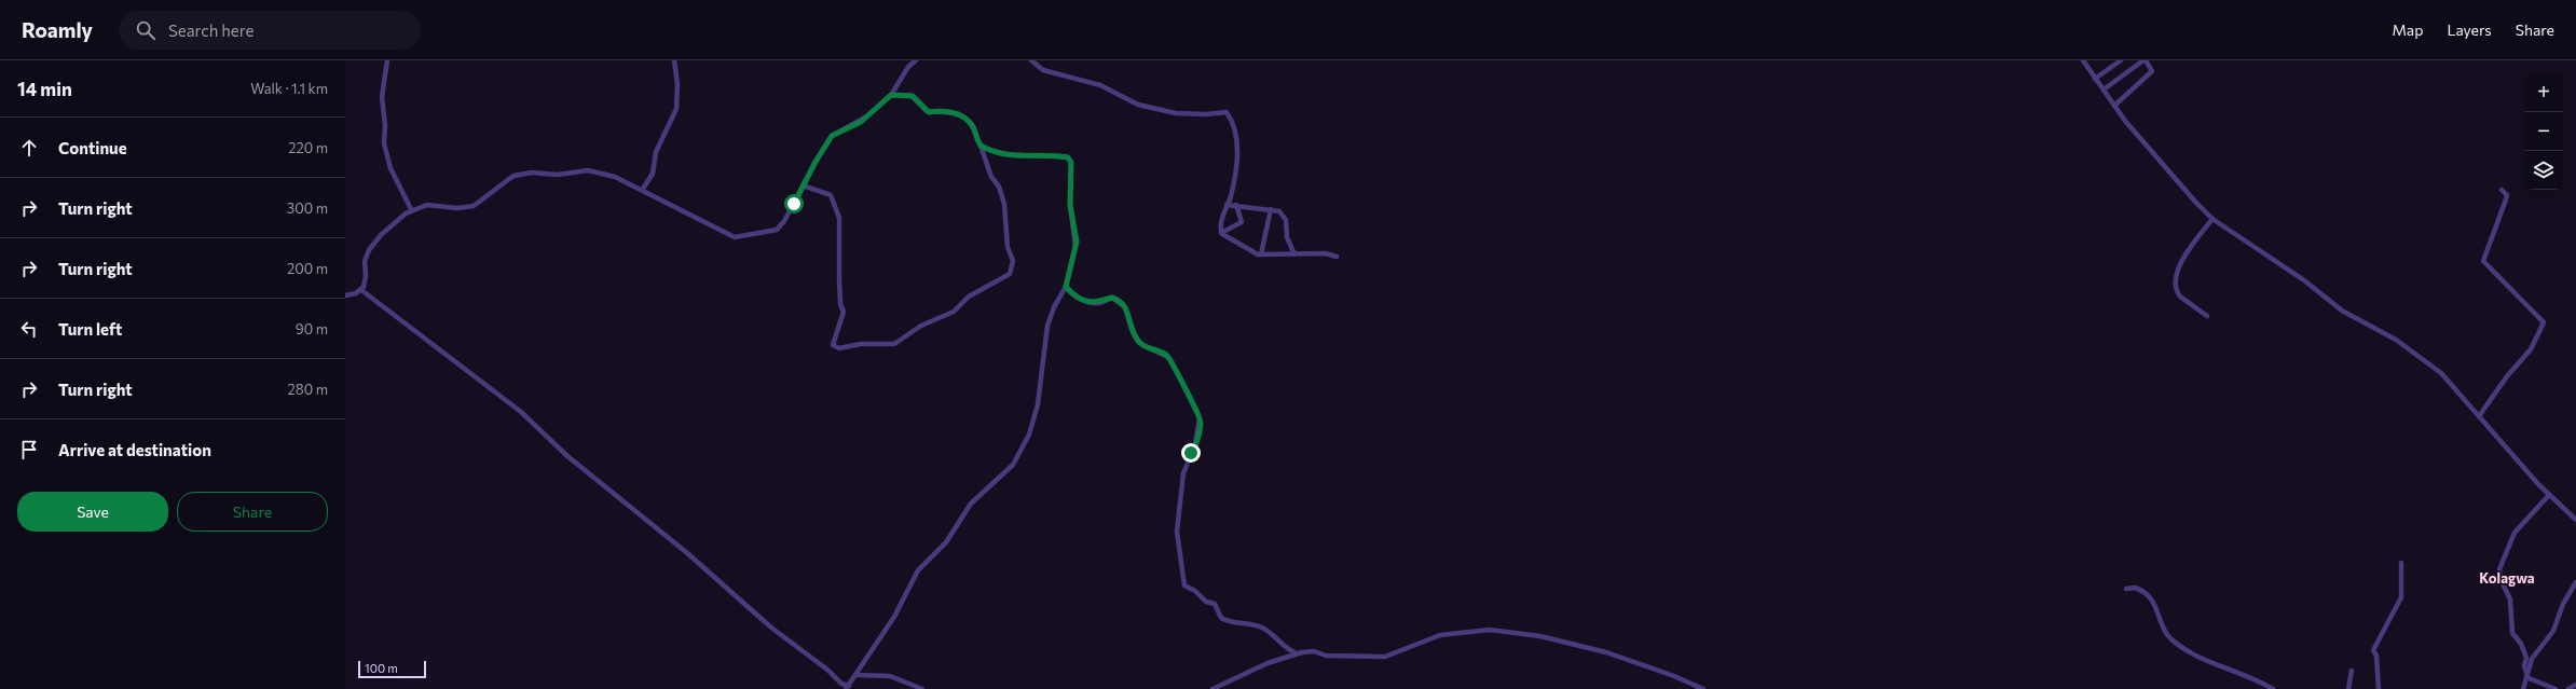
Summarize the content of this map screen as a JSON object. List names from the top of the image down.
{
  "districts": ["Kolagwa"],
  "scale_bar": "100 m",
  "page": {
    "header": "Roamly",
    "search": "Search here",
    "nav": ["Map", "Layers", "Share"],
    "heading": ["14 min", "Walk · 1.1 km"],
    "map_buttons": ["+", "−"],
    "list": [
      ["Continue", "220 m"],
      ["Turn right", "300 m"],
      ["Turn right", "200 m"],
      ["Turn left", "90 m"],
      ["Turn right", "280 m"],
      "Arrive at destination"
    ],
    "buttons": ["Save", "Share"],
    "scale": "100 m"
  }
}
